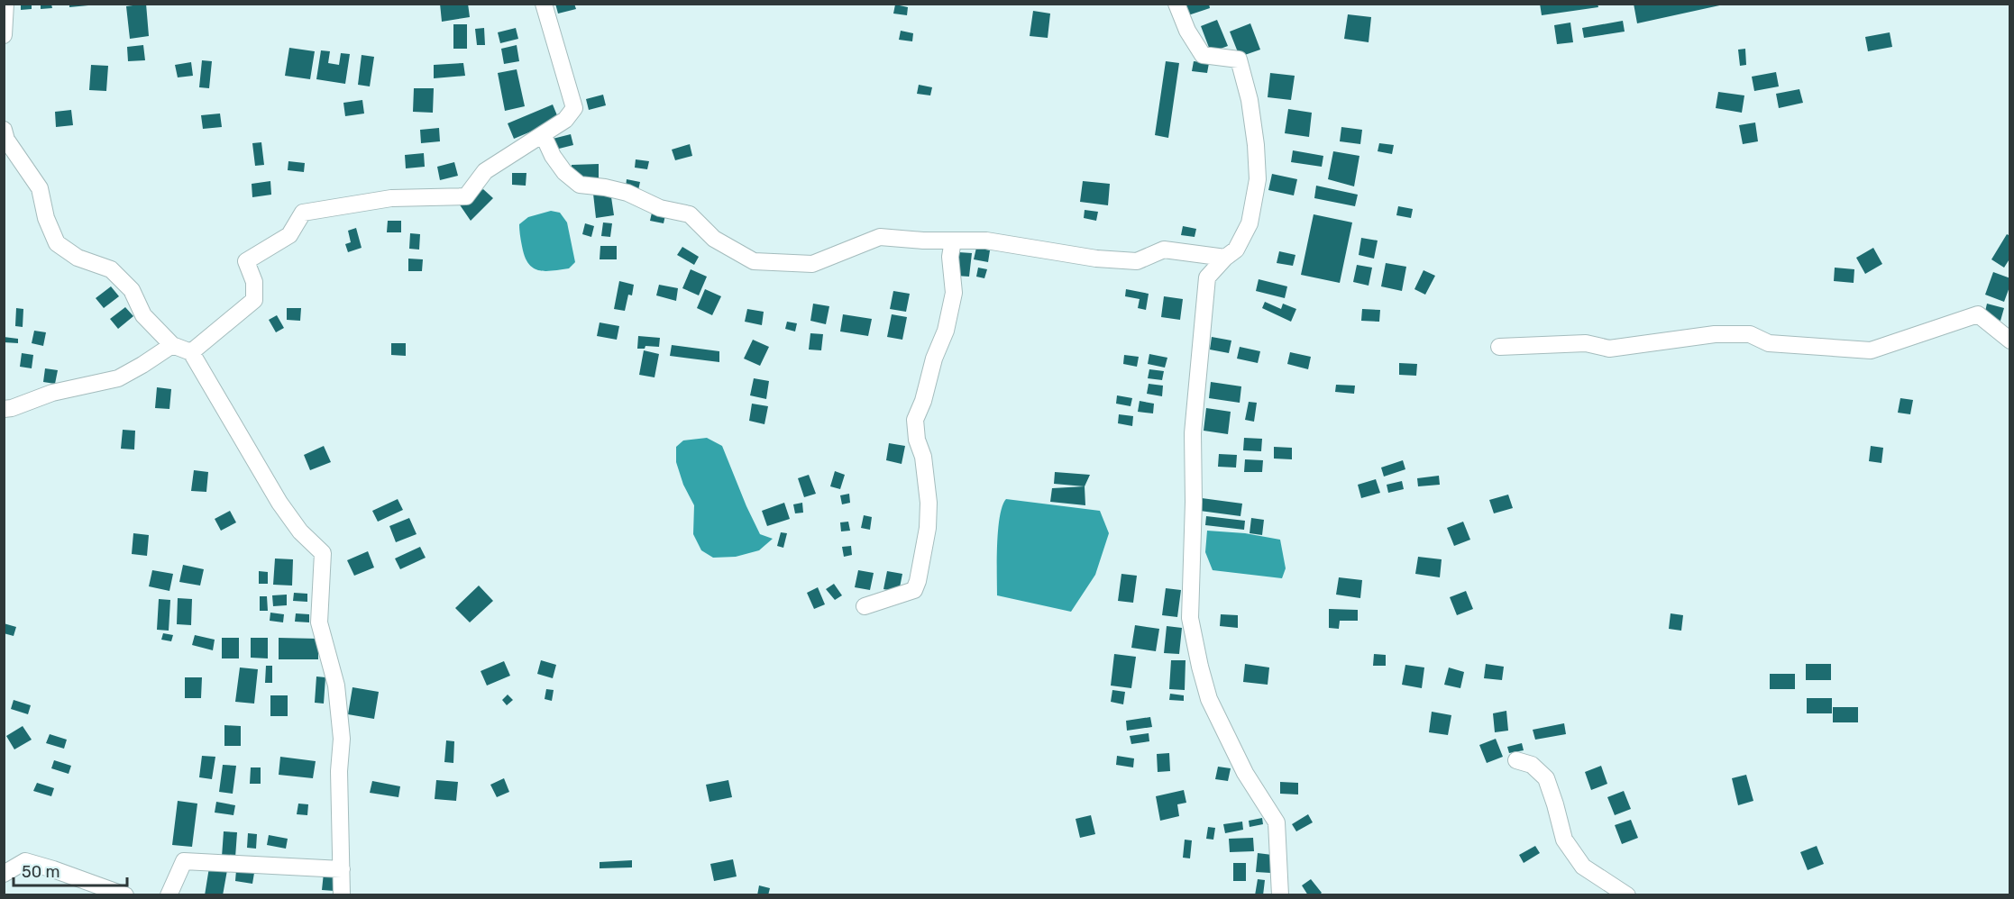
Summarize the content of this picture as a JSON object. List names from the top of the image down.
{
  "scale_bar": "50 m"
}
